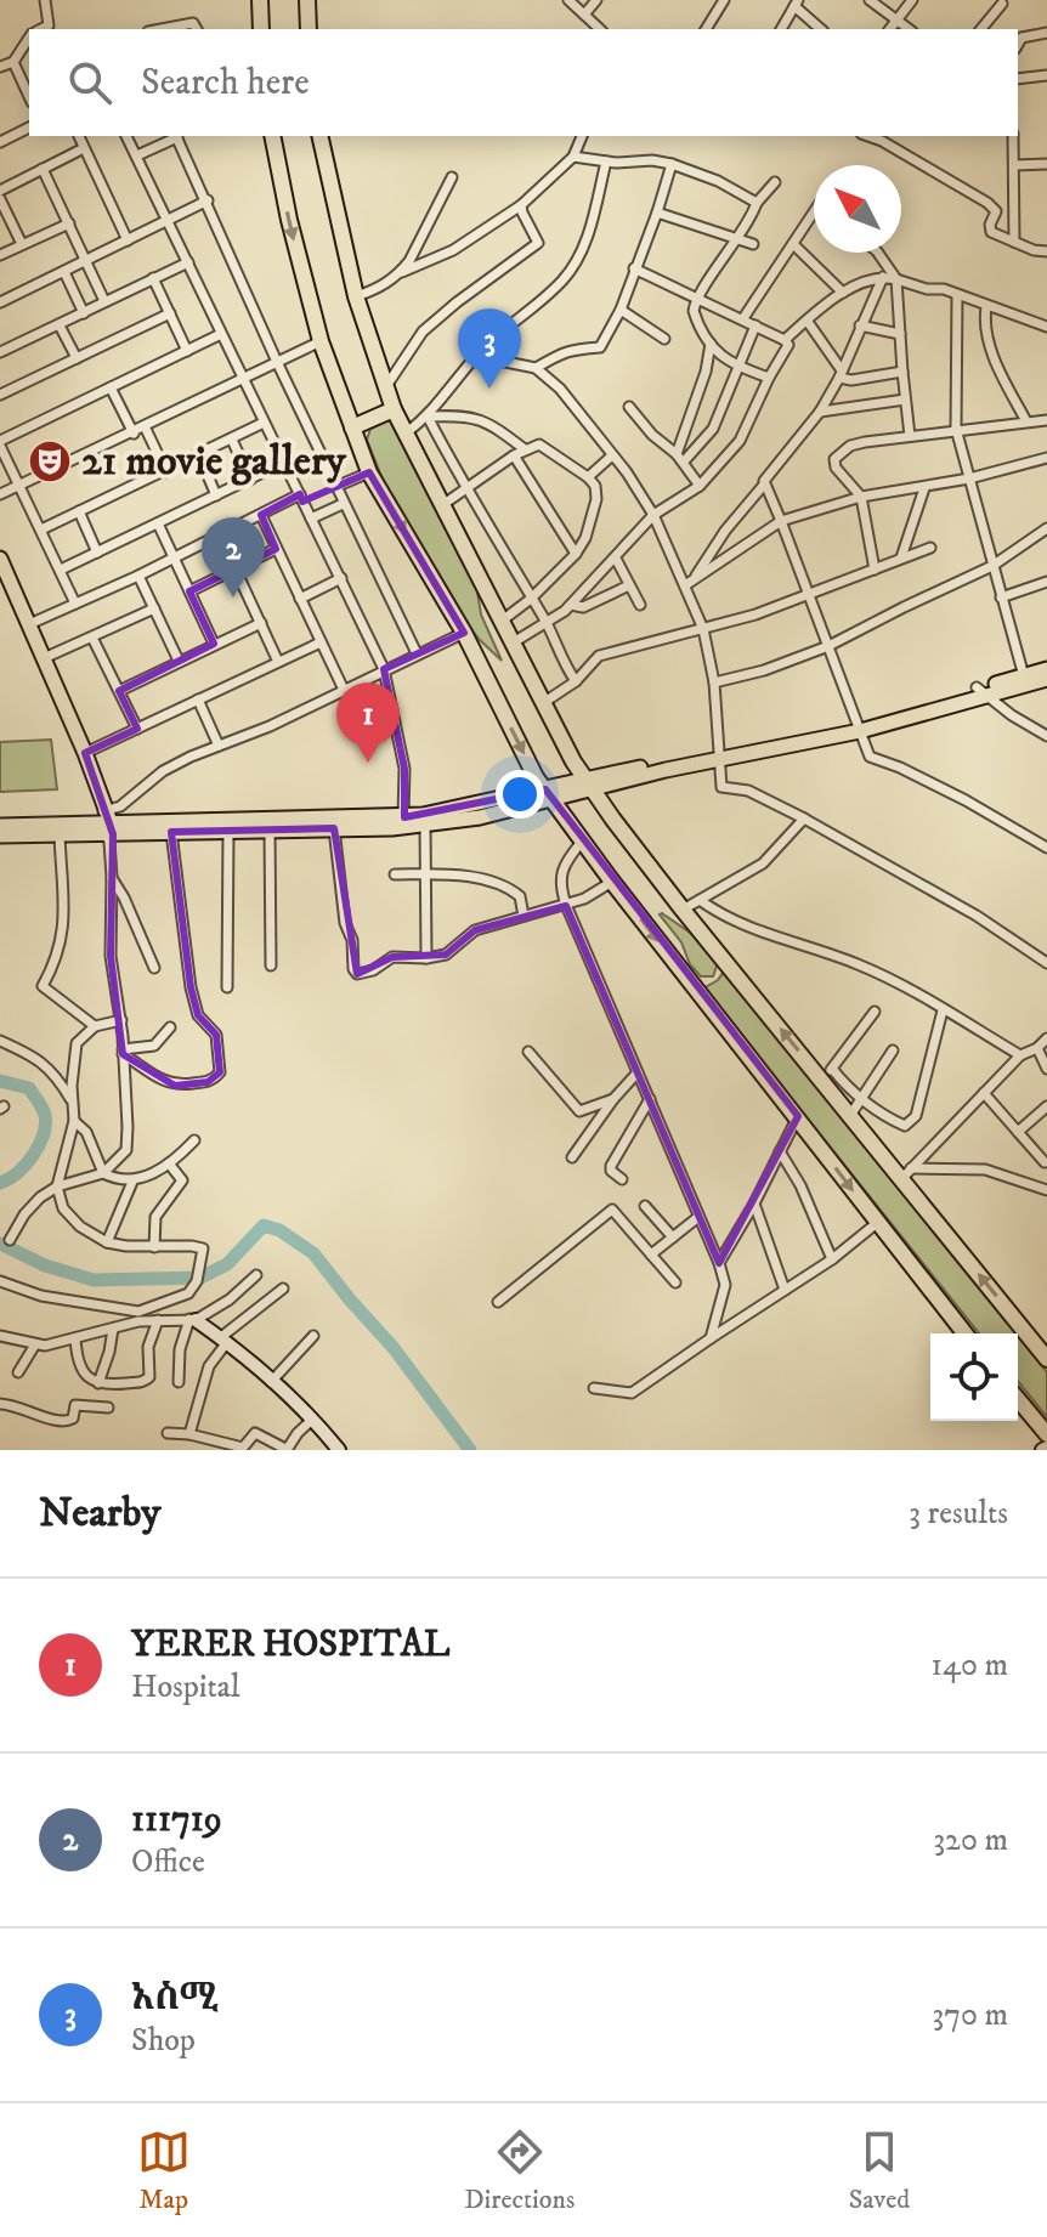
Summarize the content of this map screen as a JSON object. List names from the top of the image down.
{
  "places": {
    "theatre": ["21 movie gallery"]
  },
  "north": "top left",
  "page": {
    "search": "Search here",
    "pins": ["3", "2", "1"],
    "heading": ["Nearby", "3 results"],
    "list": [
      {
        "mark": "1",
        "name": "YERER HOSPITAL",
        "note": "Hospital",
        "value": "140 m"
      },
      {
        "mark": "2",
        "name": "111719",
        "note": "Office",
        "value": "320 m"
      },
      {
        "mark": "3",
        "name": "አስሚ",
        "note": "Shop",
        "value": "370 m"
      }
    ],
    "nav": ["Map", "Directions", "Saved"]
  }
}
